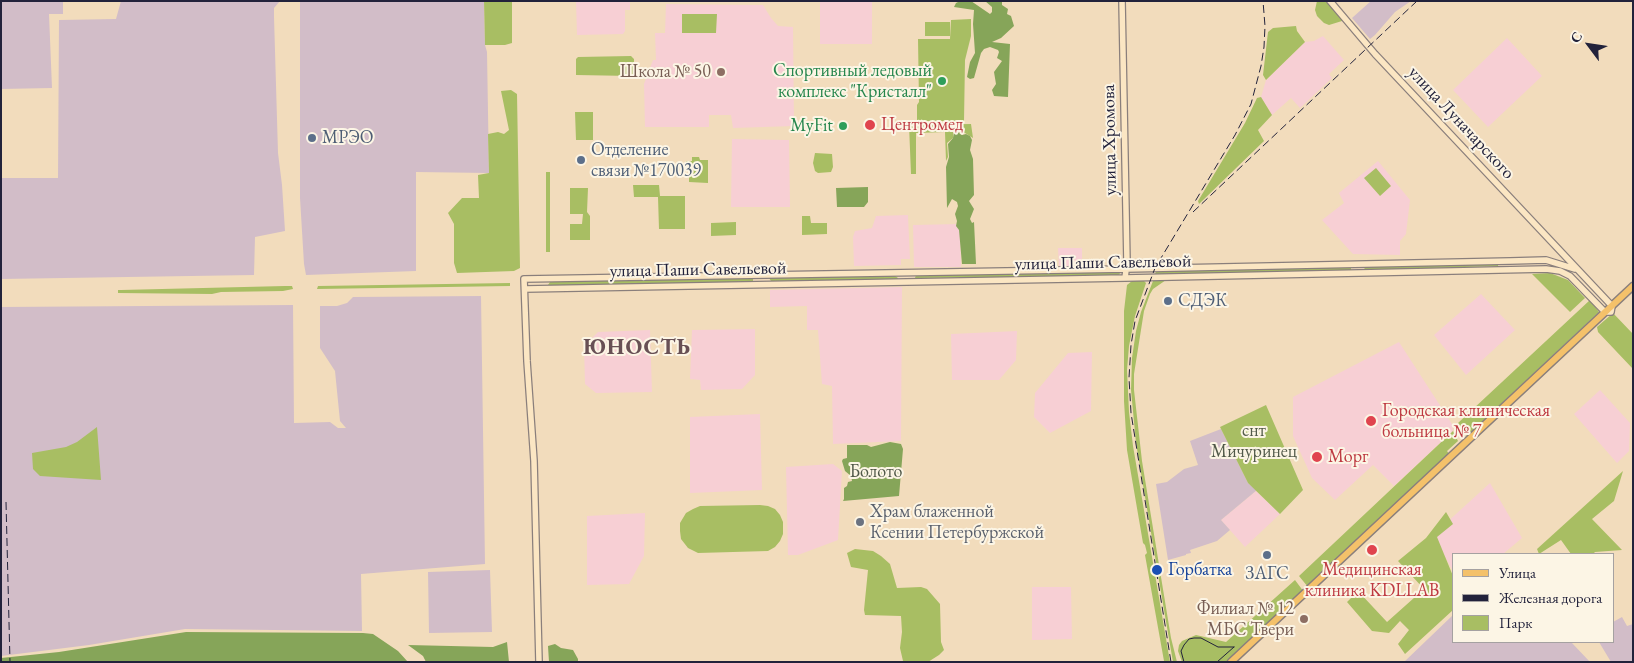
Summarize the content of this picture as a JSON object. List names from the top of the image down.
{
  "streets": {
    "main road": ["улица Луначарского", "улица Хромова", "улица Паши Савельевой"]
  },
  "crossings": [
    ["улица Луначарского", "улица Паши Савельевой"],
    ["улица Хромова", "улица Паши Савельевой"]
  ],
  "districts": ["ЮНОСТЬ"],
  "parks": ["снт Мичуринец", "Болото"],
  "places": [
    "Школа № 50",
    "Спортивный ледовый комплекс \"Кристалл\"",
    "Центромед",
    "MyFit",
    "МРЭО",
    "Отделение связи №170039",
    "СДЭК",
    "Городская клиническая больница № 7",
    "Морг",
    "Храм блаженной Ксении Петербуржской",
    "Медицинская клиника KDLLAB",
    "ЗАГС",
    "Горбатка",
    "Филиал № 12 МБС Твери"
  ],
  "legend": ["Улица", "Железная дорога", "Парк"],
  "north": "top left"
}
